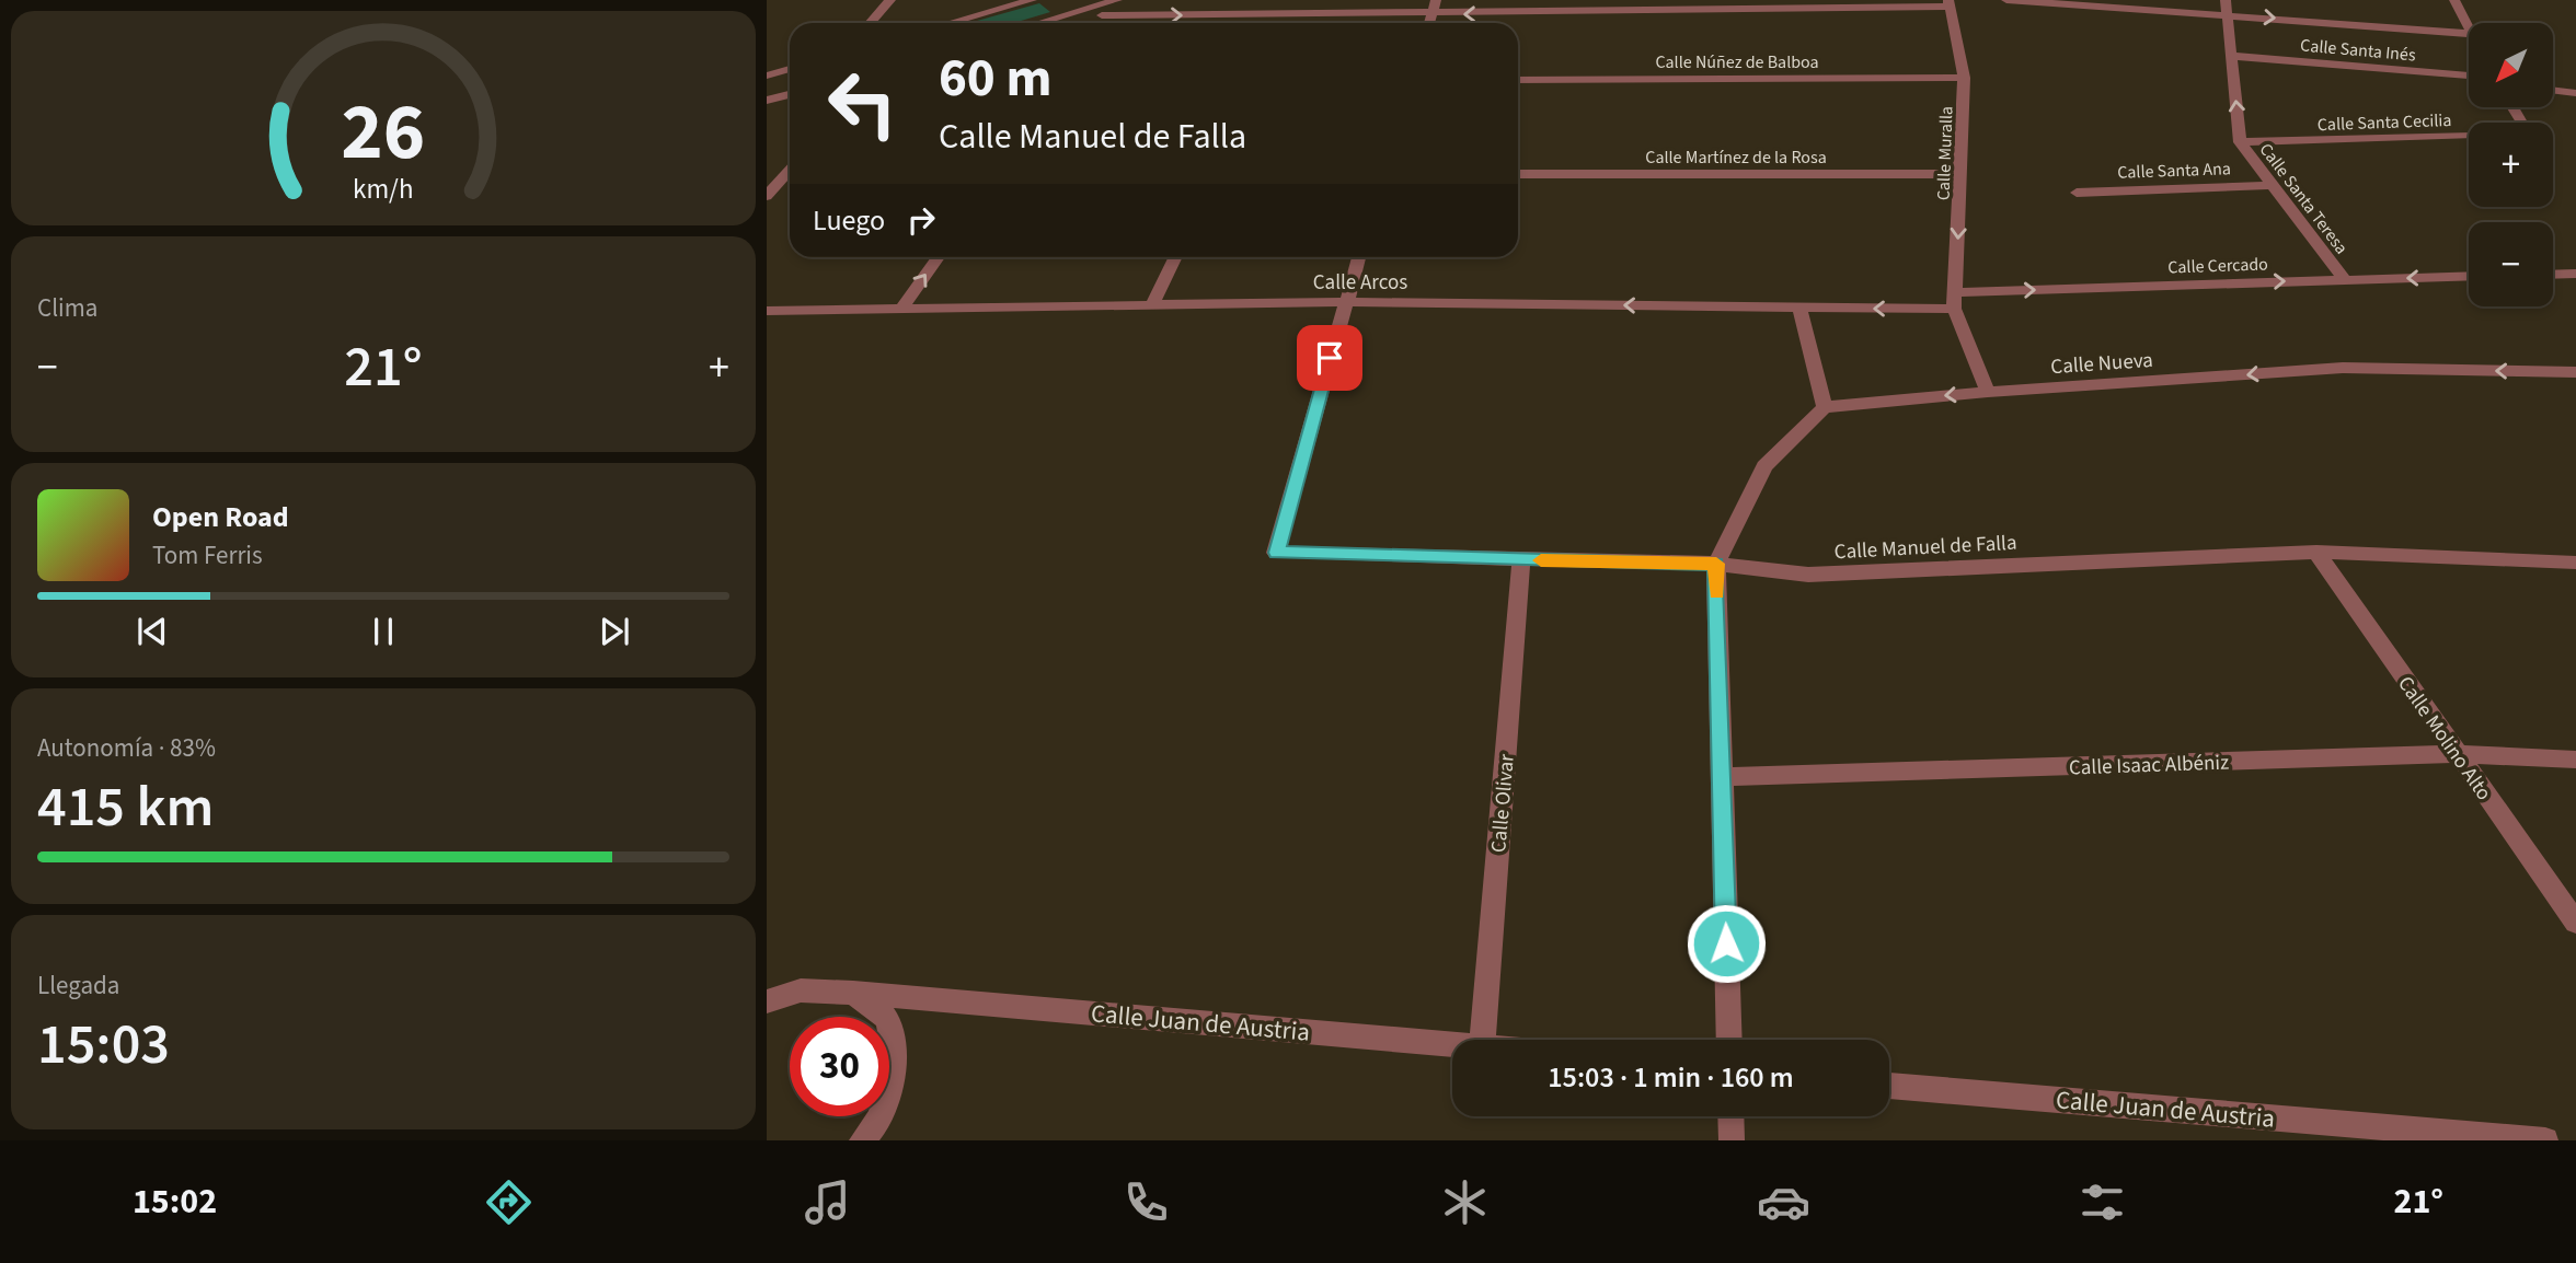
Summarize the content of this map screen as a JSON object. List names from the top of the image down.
{
  "streets": {
    "street": [
      "Calle Santa Inés",
      "Calle Núñez de Balboa",
      "Calle Santa Cecilia",
      "Calle Muralla",
      "Calle Martínez de la Rosa",
      "Calle Santa Ana",
      "Calle Santa Teresa",
      "Calle Cercado",
      "Calle Arcos",
      "Calle Nueva",
      "Calle Manuel de Falla",
      "Calle Molino Alto",
      "Calle Isaac Albéniz",
      "Calle Olivar",
      "Calle Juan de Austria"
    ]
  },
  "crossings": [
    ["Calle Santa Inés", "Calle Santa Teresa"],
    ["Calle Núñez de Balboa", "Calle Muralla"],
    ["Calle Santa Cecilia", "Calle Santa Teresa"],
    ["Calle Muralla", "Calle Martínez de la Rosa"],
    ["Calle Muralla", "Calle Cercado"],
    ["Calle Muralla", "Calle Arcos"],
    ["Calle Santa Ana", "Calle Santa Teresa"],
    ["Calle Santa Teresa", "Calle Cercado"],
    ["Calle Cercado", "Calle Arcos"],
    ["Calle Arcos", "Calle Manuel de Falla"],
    ["Calle Manuel de Falla", "Calle Molino Alto"],
    ["Calle Manuel de Falla", "Calle Olivar"],
    ["Calle Molino Alto", "Calle Isaac Albéniz"]
  ],
  "one_way": ["Calle Muralla", "Calle Arcos", "Calle Nueva"],
  "north": "bottom left",
  "page": {
    "map_buttons": ["+", "−"],
    "turn": ["60 m", "Calle Manuel de Falla"],
    "then": "Luego",
    "tile": [
      "Clima",
      ["Autonomía · 83%", "415 km"],
      ["Llegada", "15:03"]
    ],
    "heat": ["−", "21°", "+"],
    "song": ["Open Road", "Tom Ferris"],
    "limit": "30",
    "trip": "15:03 · 1 min · 160 m",
    "tabs": ["15:02", "21°"],
    "gauge": ["26", "km/h"]
  }
}
